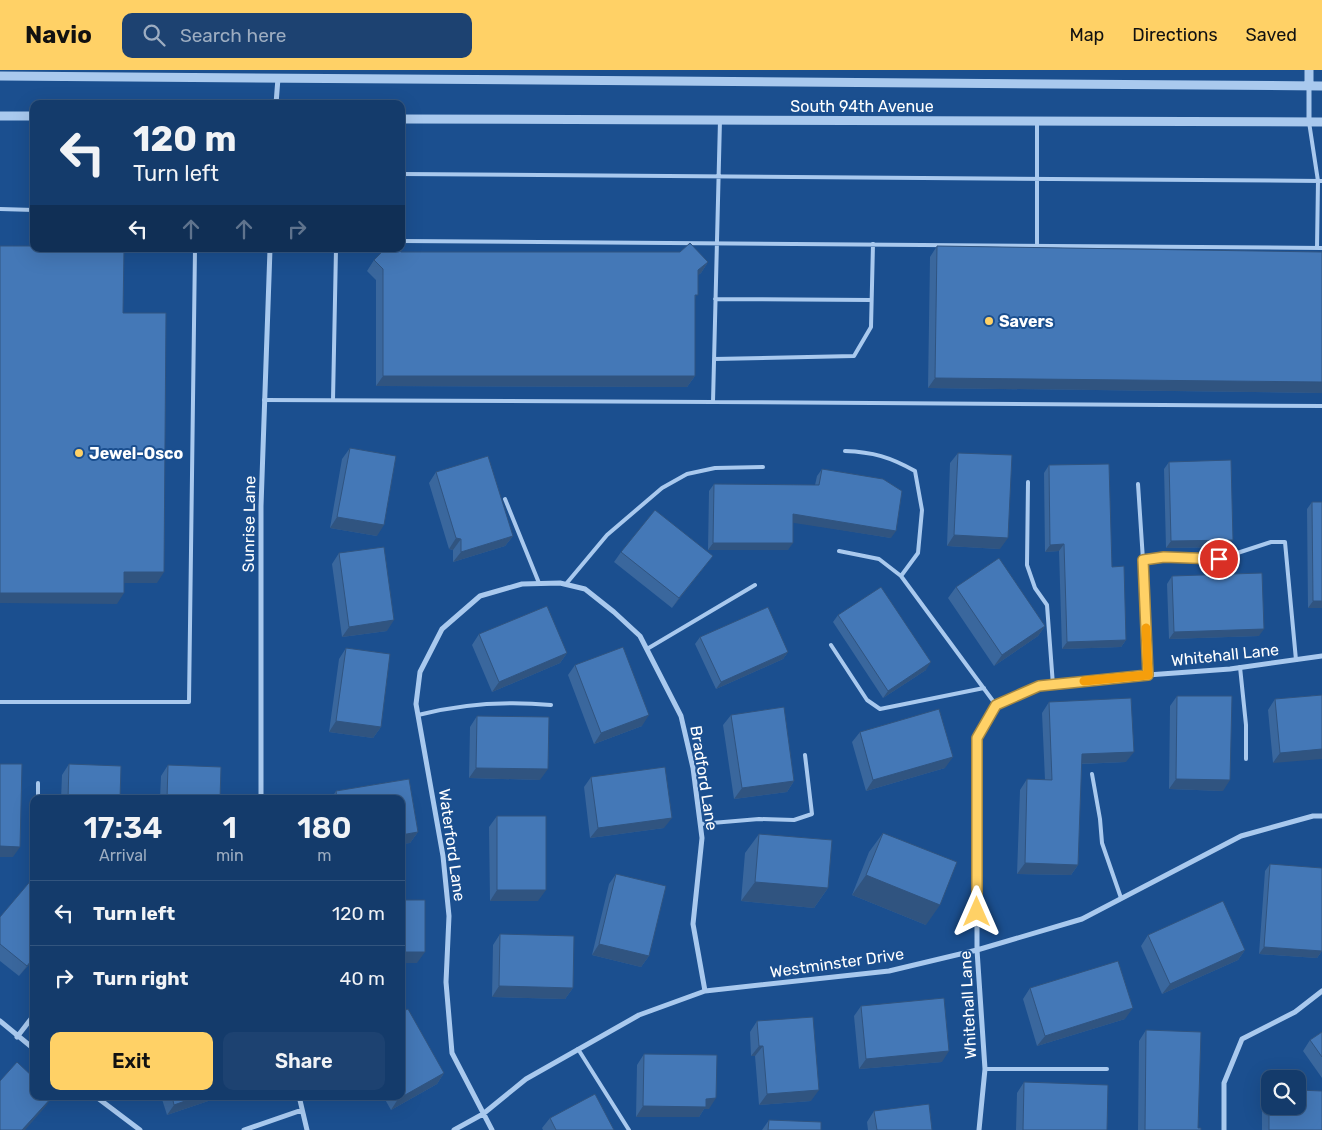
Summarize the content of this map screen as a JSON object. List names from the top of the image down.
{
  "streets": {
    "street": [
      "South 94th Avenue",
      "Sunrise Lane",
      "Whitehall Lane",
      "Bradford Lane",
      "Waterford Lane",
      "Westminster Drive"
    ]
  },
  "crossings": [
    ["Whitehall Lane", "Westminster Drive"],
    ["Bradford Lane", "Waterford Lane"],
    ["Bradford Lane", "Westminster Drive"],
    ["Waterford Lane", "Westminster Drive"]
  ],
  "places": ["Savers", "Jewel-Osco"],
  "page": {
    "header": "Navio",
    "search": "Search here",
    "nav": ["Map", "Directions", "Saved"],
    "turn": ["120 m", "Turn left"],
    "eta": [
      "17:34",
      "Arrival",
      "1",
      "min",
      "180",
      "m"
    ],
    "list": [
      {
        "name": "Turn left",
        "value": "120 m"
      },
      {
        "name": "Turn right",
        "value": "40 m"
      }
    ],
    "buttons": ["Exit", "Share"]
  }
}
